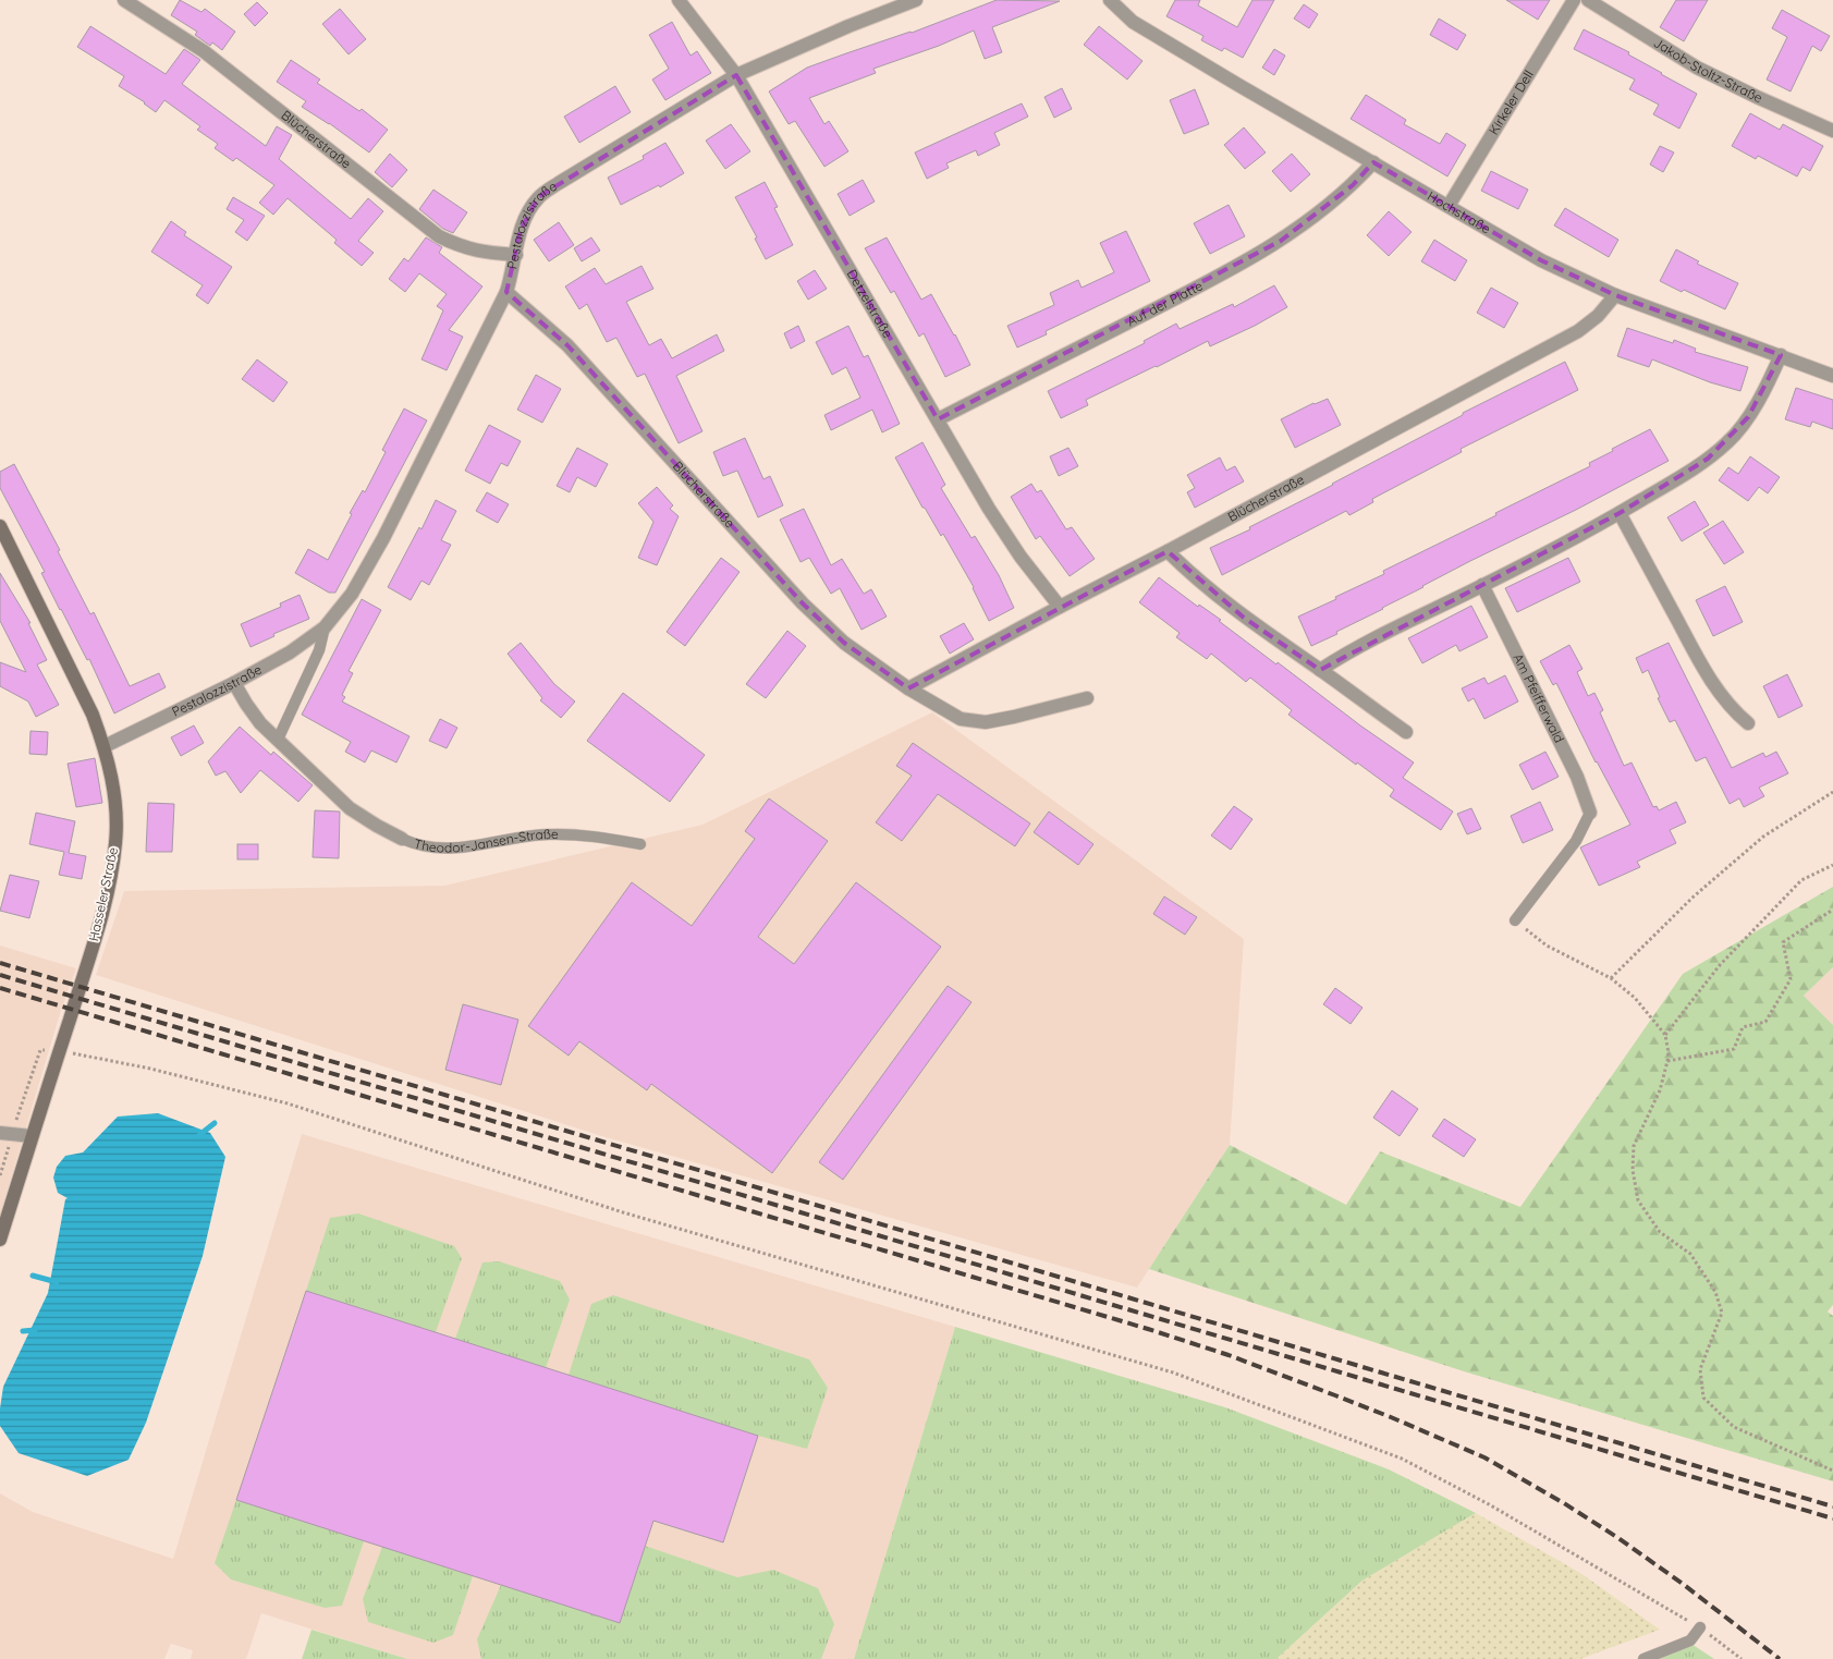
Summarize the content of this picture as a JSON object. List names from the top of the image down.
{
  "streets": {
    "street": [
      "Jakob-Stoltz-Straße",
      "Kirkeler Dell",
      "Blücherstraße",
      "Hochstraße",
      "Pestalozzistraße",
      "Detzelstraße",
      "Auf der Platte",
      "Am Pfeifferwald",
      "Theodor-Jansen-Straße",
      "Hasseler Straße"
    ]
  },
  "crossings": [
    ["Kirkeler Dell", "Hochstraße"],
    ["Blücherstraße", "Hochstraße"],
    ["Blücherstraße", "Pestalozzistraße"],
    ["Blücherstraße", "Detzelstraße"],
    ["Hochstraße", "Auf der Platte"],
    ["Pestalozzistraße", "Detzelstraße"],
    ["Pestalozzistraße", "Theodor-Jansen-Straße"],
    ["Pestalozzistraße", "Hasseler Straße"],
    ["Detzelstraße", "Auf der Platte"]
  ]
}
